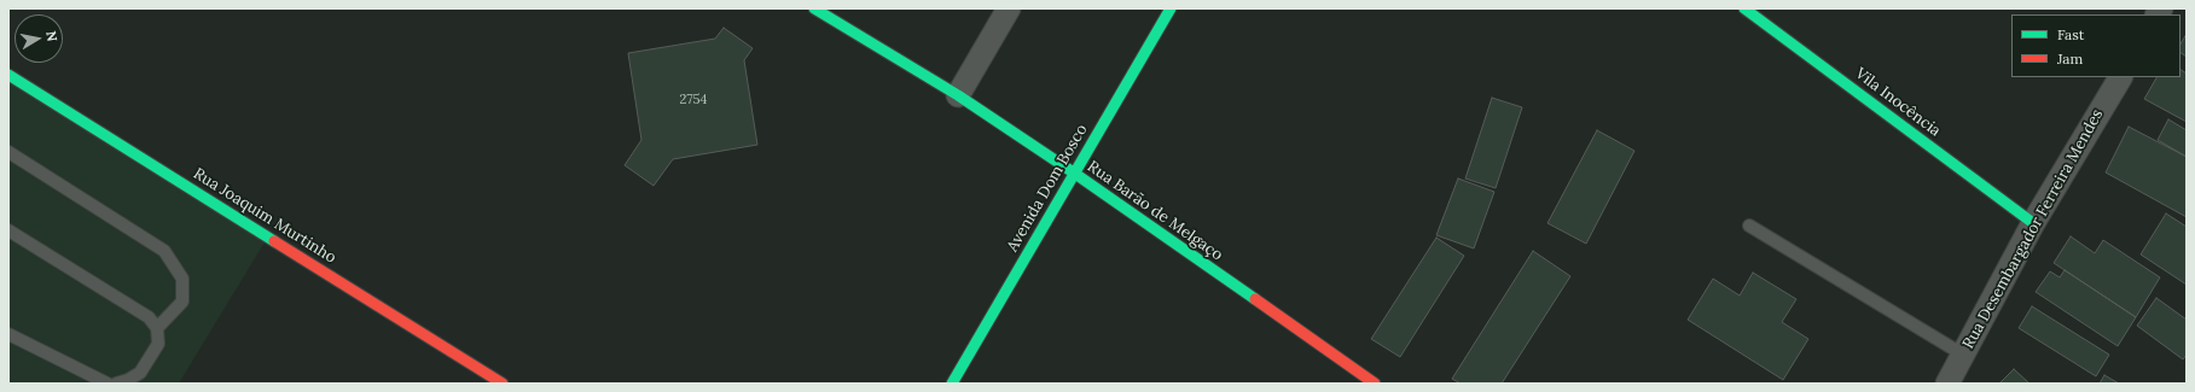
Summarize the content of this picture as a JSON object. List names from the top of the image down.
{
  "streets": {
    "street": [
      "Vila Inocência",
      "Avenida Dom Bosco",
      "Rua Barão de Melgaço",
      "Rua Joaquim Murtinho",
      "Rua Desembargador Ferreira Mendes"
    ]
  },
  "crossings": [
    ["Vila Inocência", "Rua Desembargador Ferreira Mendes"],
    ["Avenida Dom Bosco", "Rua Barão de Melgaço"]
  ],
  "house_numbers": ["2754"],
  "legend": ["Fast", "Jam"],
  "north": "right"
}
